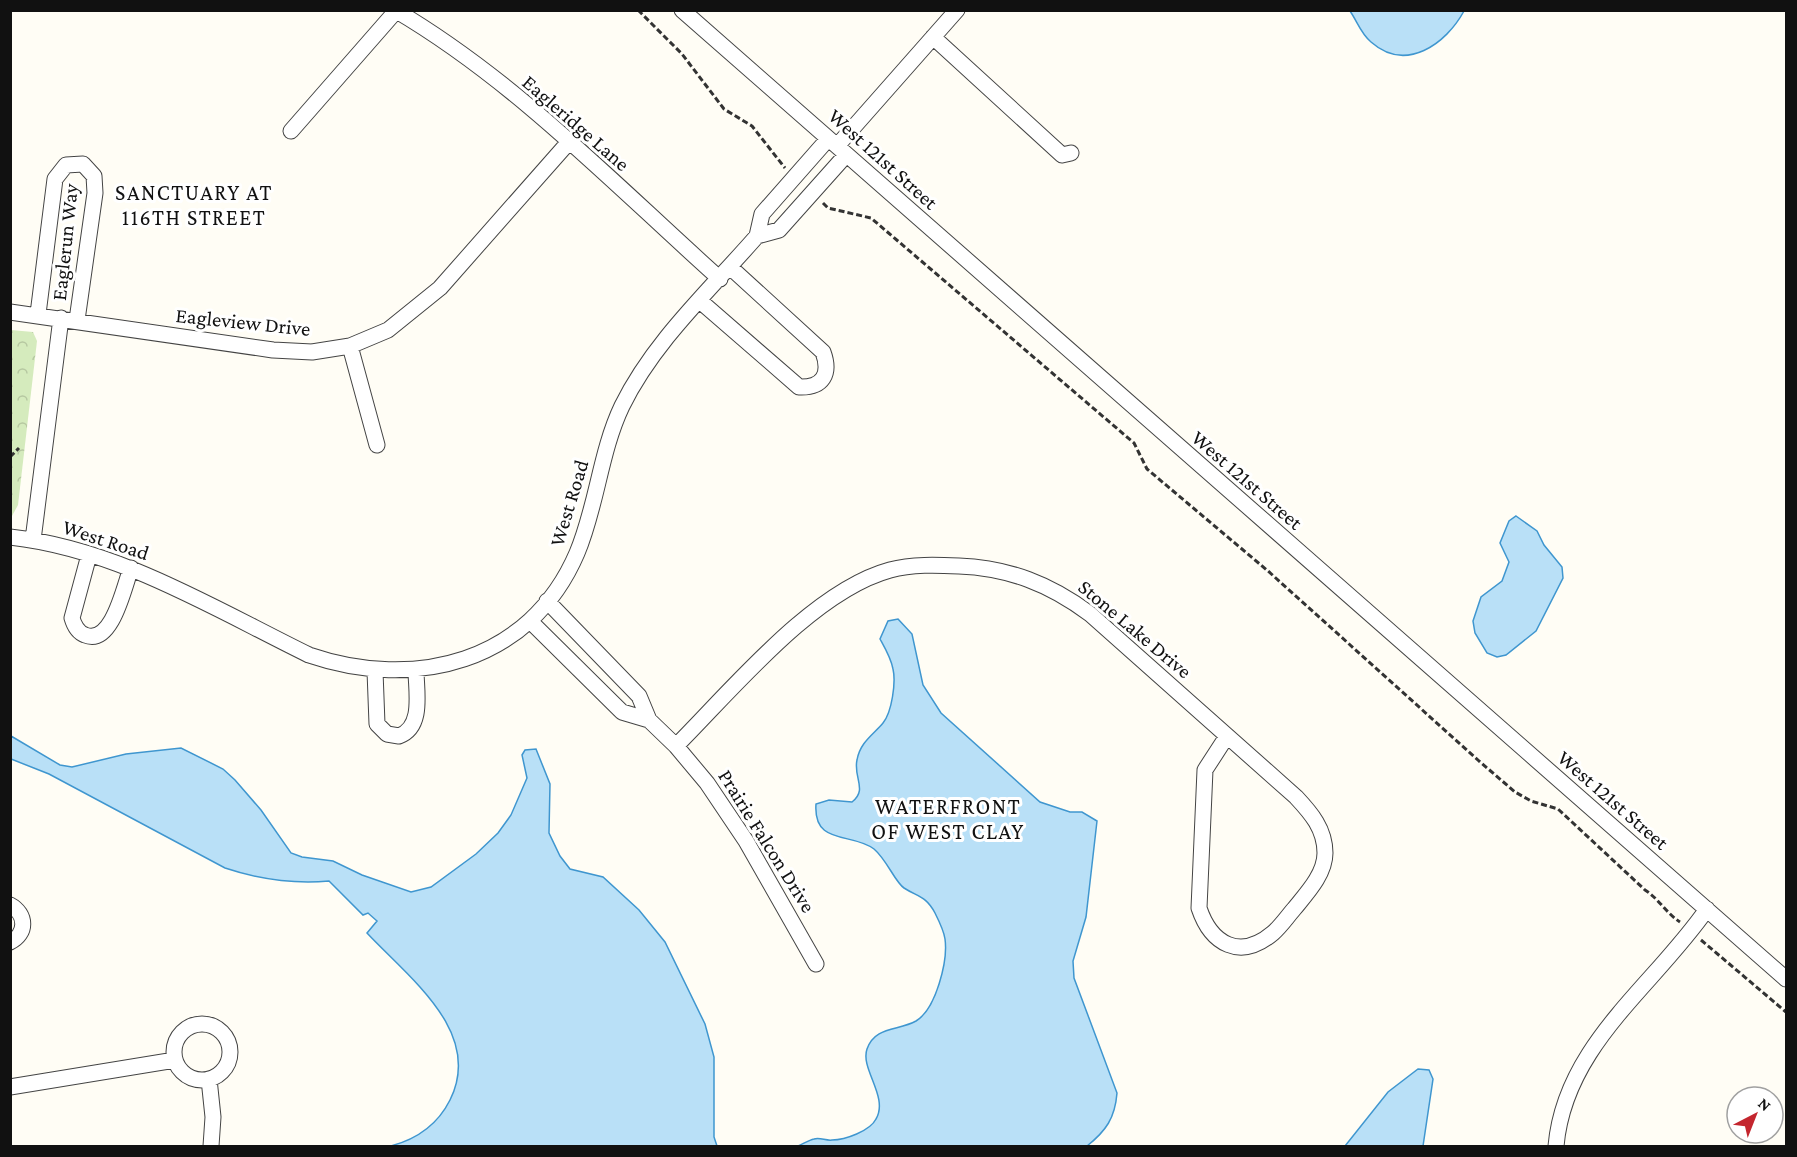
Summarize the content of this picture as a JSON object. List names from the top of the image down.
{
  "streets": {
    "street": [
      "Eagleridge Lane",
      "West 121st Street",
      "Eaglerun Way",
      "Eagleview Drive",
      "West Road",
      "Stone Lake Drive",
      "Prairie Falcon Drive"
    ]
  },
  "crossings": [
    ["Eagleridge Lane", "Eagleview Drive"],
    ["Eagleridge Lane", "West Road"],
    ["West 121st Street", "West Road"],
    ["Eaglerun Way", "Eagleview Drive"],
    ["West Road", "Prairie Falcon Drive"],
    ["Stone Lake Drive", "Prairie Falcon Drive"]
  ],
  "districts": ["SANCTUARY AT 116TH STREET", "WATERFRONT OF WEST CLAY"],
  "north": "top right"
}
